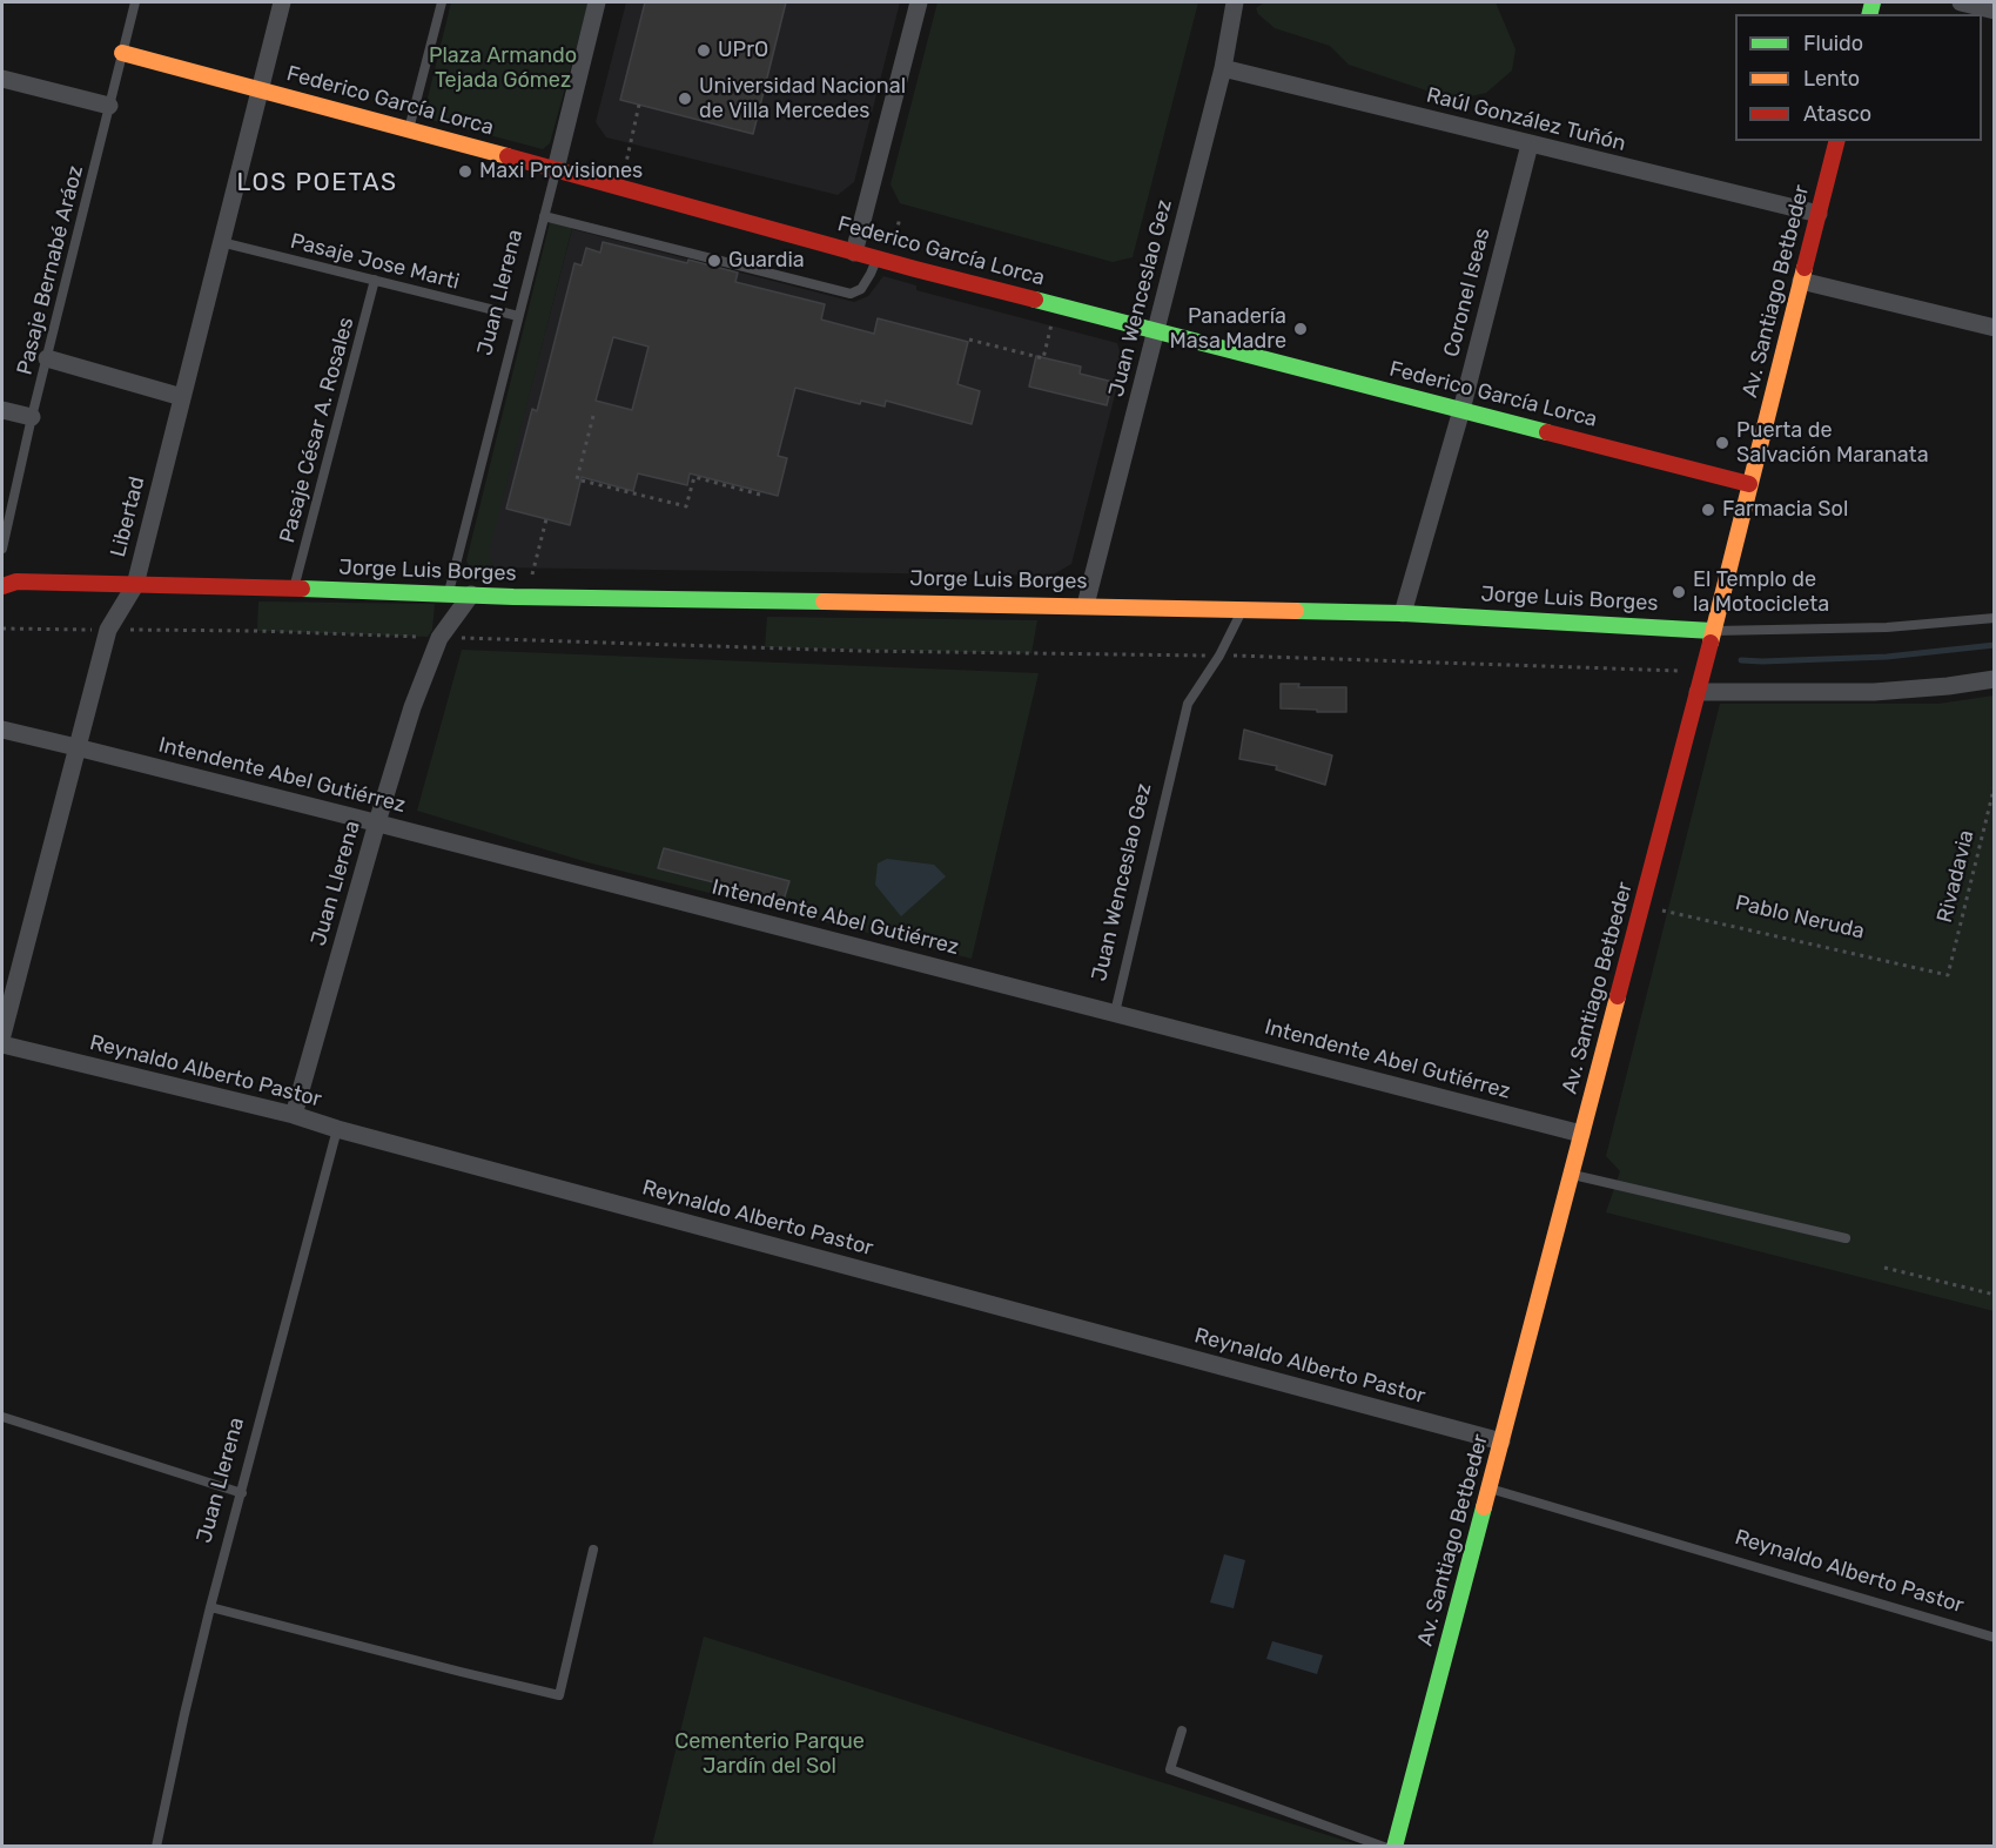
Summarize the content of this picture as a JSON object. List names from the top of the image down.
{
  "streets": {
    "street": [
      "Federico García Lorca",
      "Raúl González Tuñón",
      "Av. Santiago Betbeder",
      "Juan Llerena",
      "Coronel Iseas",
      "Juan Wenceslao Gez",
      "Libertad",
      "Jorge Luis Borges",
      "Intendente Abel Gutiérrez",
      "Reynaldo Alberto Pastor"
    ],
    "lane": ["Pasaje Jose Marti", "Pasaje Bernabé Aráoz", "Pasaje César A. Rosales"],
    "path": ["Rivadavia", "Pablo Neruda"]
  },
  "crossings": [
    ["Federico García Lorca", "Pasaje Bernabé Aráoz"],
    ["Federico García Lorca", "Av. Santiago Betbeder"],
    ["Federico García Lorca", "Juan Llerena"],
    ["Federico García Lorca", "Coronel Iseas"],
    ["Federico García Lorca", "Juan Wenceslao Gez"],
    ["Federico García Lorca", "Libertad"],
    ["Raúl González Tuñón", "Av. Santiago Betbeder"],
    ["Raúl González Tuñón", "Coronel Iseas"],
    ["Raúl González Tuñón", "Juan Wenceslao Gez"],
    ["Pasaje Jose Marti", "Juan Llerena"],
    ["Pasaje Jose Marti", "Pasaje César A. Rosales"],
    ["Pasaje Jose Marti", "Libertad"],
    ["Av. Santiago Betbeder", "Jorge Luis Borges"],
    ["Av. Santiago Betbeder", "Intendente Abel Gutiérrez"],
    ["Av. Santiago Betbeder", "Pablo Neruda"],
    ["Av. Santiago Betbeder", "Reynaldo Alberto Pastor"],
    ["Juan Llerena", "Jorge Luis Borges"],
    ["Juan Llerena", "Intendente Abel Gutiérrez"],
    ["Juan Llerena", "Reynaldo Alberto Pastor"],
    ["Coronel Iseas", "Jorge Luis Borges"],
    ["Juan Wenceslao Gez", "Jorge Luis Borges"],
    ["Juan Wenceslao Gez", "Intendente Abel Gutiérrez"],
    ["Pasaje César A. Rosales", "Jorge Luis Borges"],
    ["Libertad", "Jorge Luis Borges"],
    ["Libertad", "Intendente Abel Gutiérrez"],
    ["Rivadavia", "Pablo Neruda"]
  ],
  "districts": ["LOS POETAS"],
  "parks": ["Plaza Armando Tejada Gómez", "Cementerio Parque Jardín del Sol"],
  "places": [
    "UPrO",
    "Universidad Nacional de Villa Mercedes",
    "Maxi Provisiones",
    "Guardia",
    "Panadería Masa Madre",
    "Puerta de Salvación Maranata",
    "Farmacia Sol",
    "El Templo de la Motocicleta"
  ],
  "legend": ["Fluido", "Lento", "Atasco"]
}
